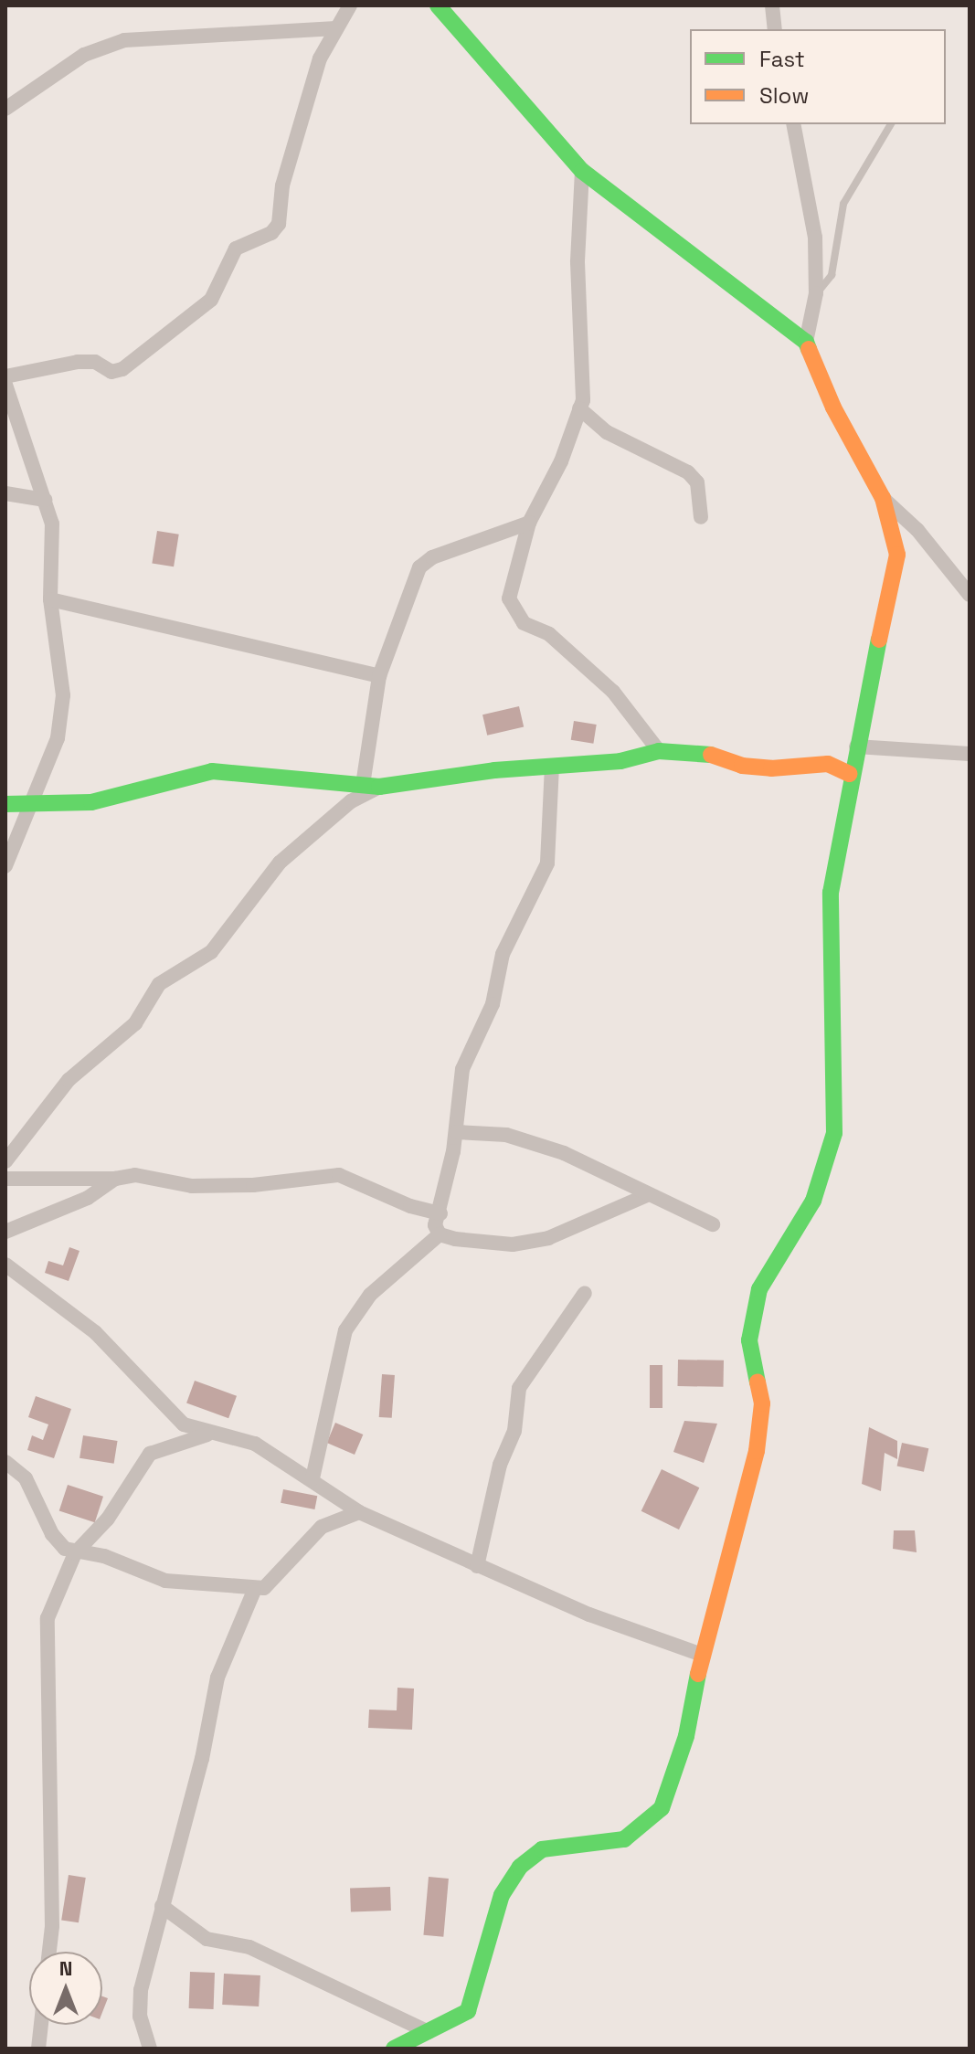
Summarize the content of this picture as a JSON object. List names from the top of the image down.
{
  "legend": ["Fast", "Slow"],
  "north": "top"
}
